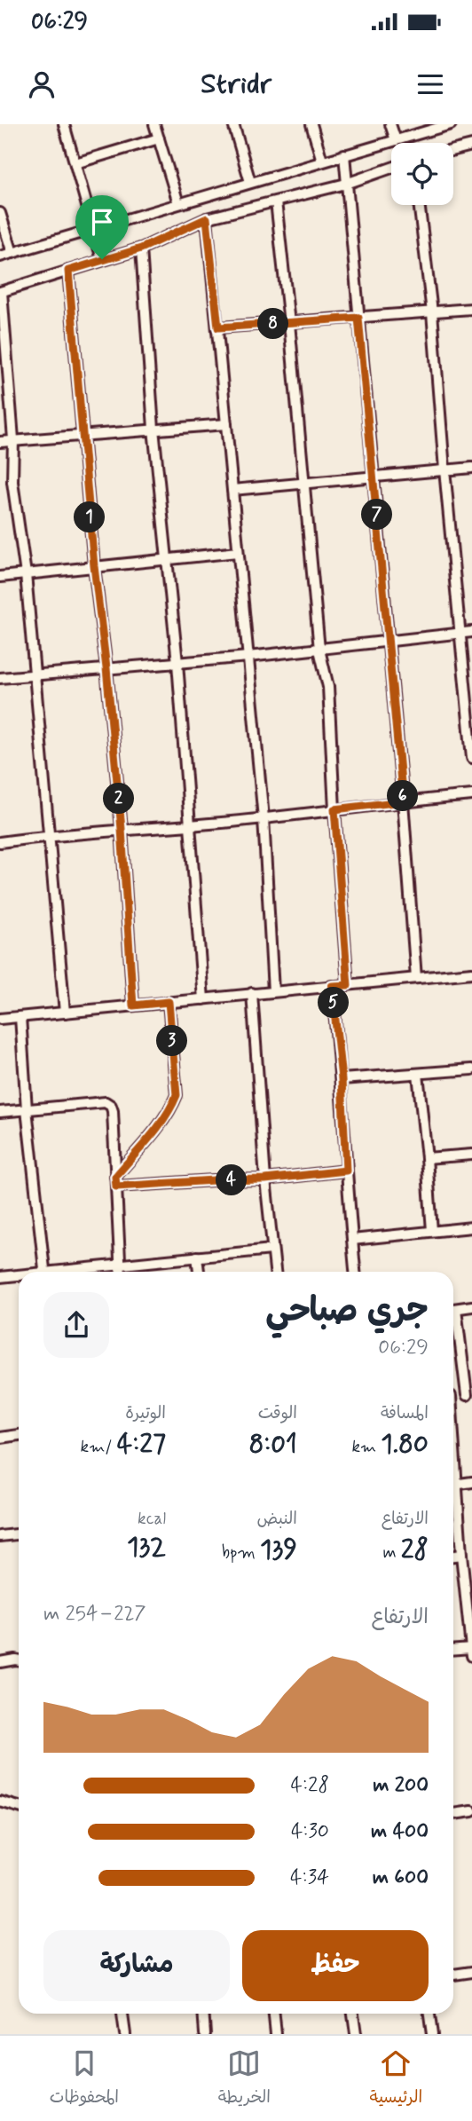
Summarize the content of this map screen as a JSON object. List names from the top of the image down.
{
  "page": {
    "status": "06:29",
    "header": "Stridr",
    "pins": [
      "8",
      "7",
      "1",
      "6",
      "2",
      "5",
      "3",
      "4"
    ],
    "heading": ["جري صباحي", "06:29"],
    "stats": [
      ["المسافة", "1.80 km"],
      ["الوقت", "8:01"],
      ["الوتيرة", "4:27 /km"],
      ["الارتفاع", "28 m"],
      ["النبض", "139 bpm"],
      ["kcal", "132"]
    ],
    "chart": ["الارتفاع", "227–254 m"],
    "list": [
      {
        "name": "200 m",
        "note": "4:28"
      },
      {
        "name": "400 m",
        "note": "4:30"
      },
      {
        "name": "600 m",
        "note": "4:34"
      }
    ],
    "buttons": ["حفظ", "مشاركة"],
    "tabs": ["الرئيسية", "الخريطة", "المحفوظات"]
  }
}
